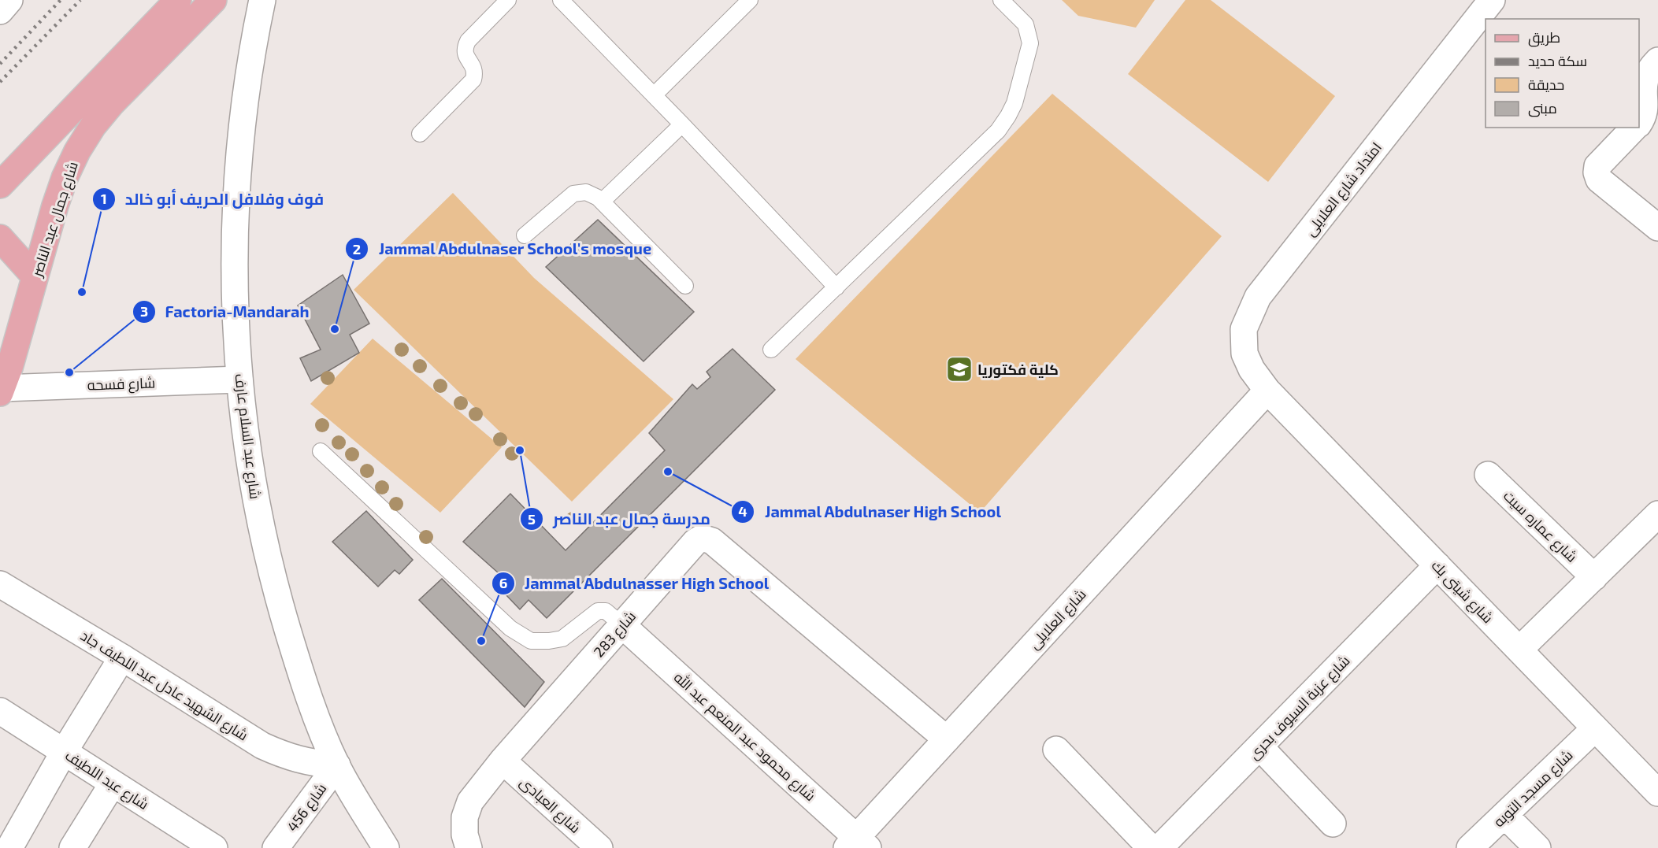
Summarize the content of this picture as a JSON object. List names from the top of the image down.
{
  "streets": {
    "main road": ["شارع جمال عبد الناصر"],
    "street": [
      "امتداد شارع العلايلى",
      "شارع فسحه",
      "شارع عبد السلام عارف",
      "شارع عماره سيت",
      "شارع شيتى بك",
      "شارع العلايلى",
      "شارع 283",
      "شارع الشهيد عادل عبد اللطيف جاد",
      "شارع عزبة السيوف بحرى",
      "شارع محمود عبد المنعم عبد الله",
      "شارع عبد اللطيف",
      "شارع مسجد التوبه",
      "شارع العبادى",
      "شارع 456"
    ]
  },
  "crossings": [
    ["امتداد شارع العلايلى", "شارع شيتى بك"],
    ["امتداد شارع العلايلى", "شارع العلايلى"],
    ["شارع جمال عبد الناصر", "شارع فسحه"],
    ["شارع فسحه", "شارع عبد السلام عارف"],
    ["شارع عبد السلام عارف", "شارع الشهيد عادل عبد اللطيف جاد"],
    ["شارع عبد السلام عارف", "شارع 456"],
    ["شارع شيتى بك", "شارع العلايلى"],
    ["شارع شيتى بك", "شارع عزبة السيوف بحرى"],
    ["شارع شيتى بك", "شارع مسجد التوبه"],
    ["شارع العلايلى", "شارع 283"],
    ["شارع العلايلى", "شارع محمود عبد المنعم عبد الله"],
    ["شارع 283", "شارع محمود عبد المنعم عبد الله"],
    ["شارع 283", "شارع العبادى"],
    ["شارع الشهيد عادل عبد اللطيف جاد", "شارع 456"]
  ],
  "places": {
    "other": [
      "فوف وفلافل الحريف أبو خالد",
      "Jammal Abdulnaser School's mosque",
      "Factoria-Mandarah",
      "مدرسة جمال عبد الناصر",
      "Jammal Abdulnaser High School",
      "Jammal Abdulnasser High School"
    ],
    "school or university": ["كلية فكتوريا"]
  },
  "legend": [
    "طريق",
    "سكة حديد",
    "حديقة",
    "مبنى"
  ]
}
